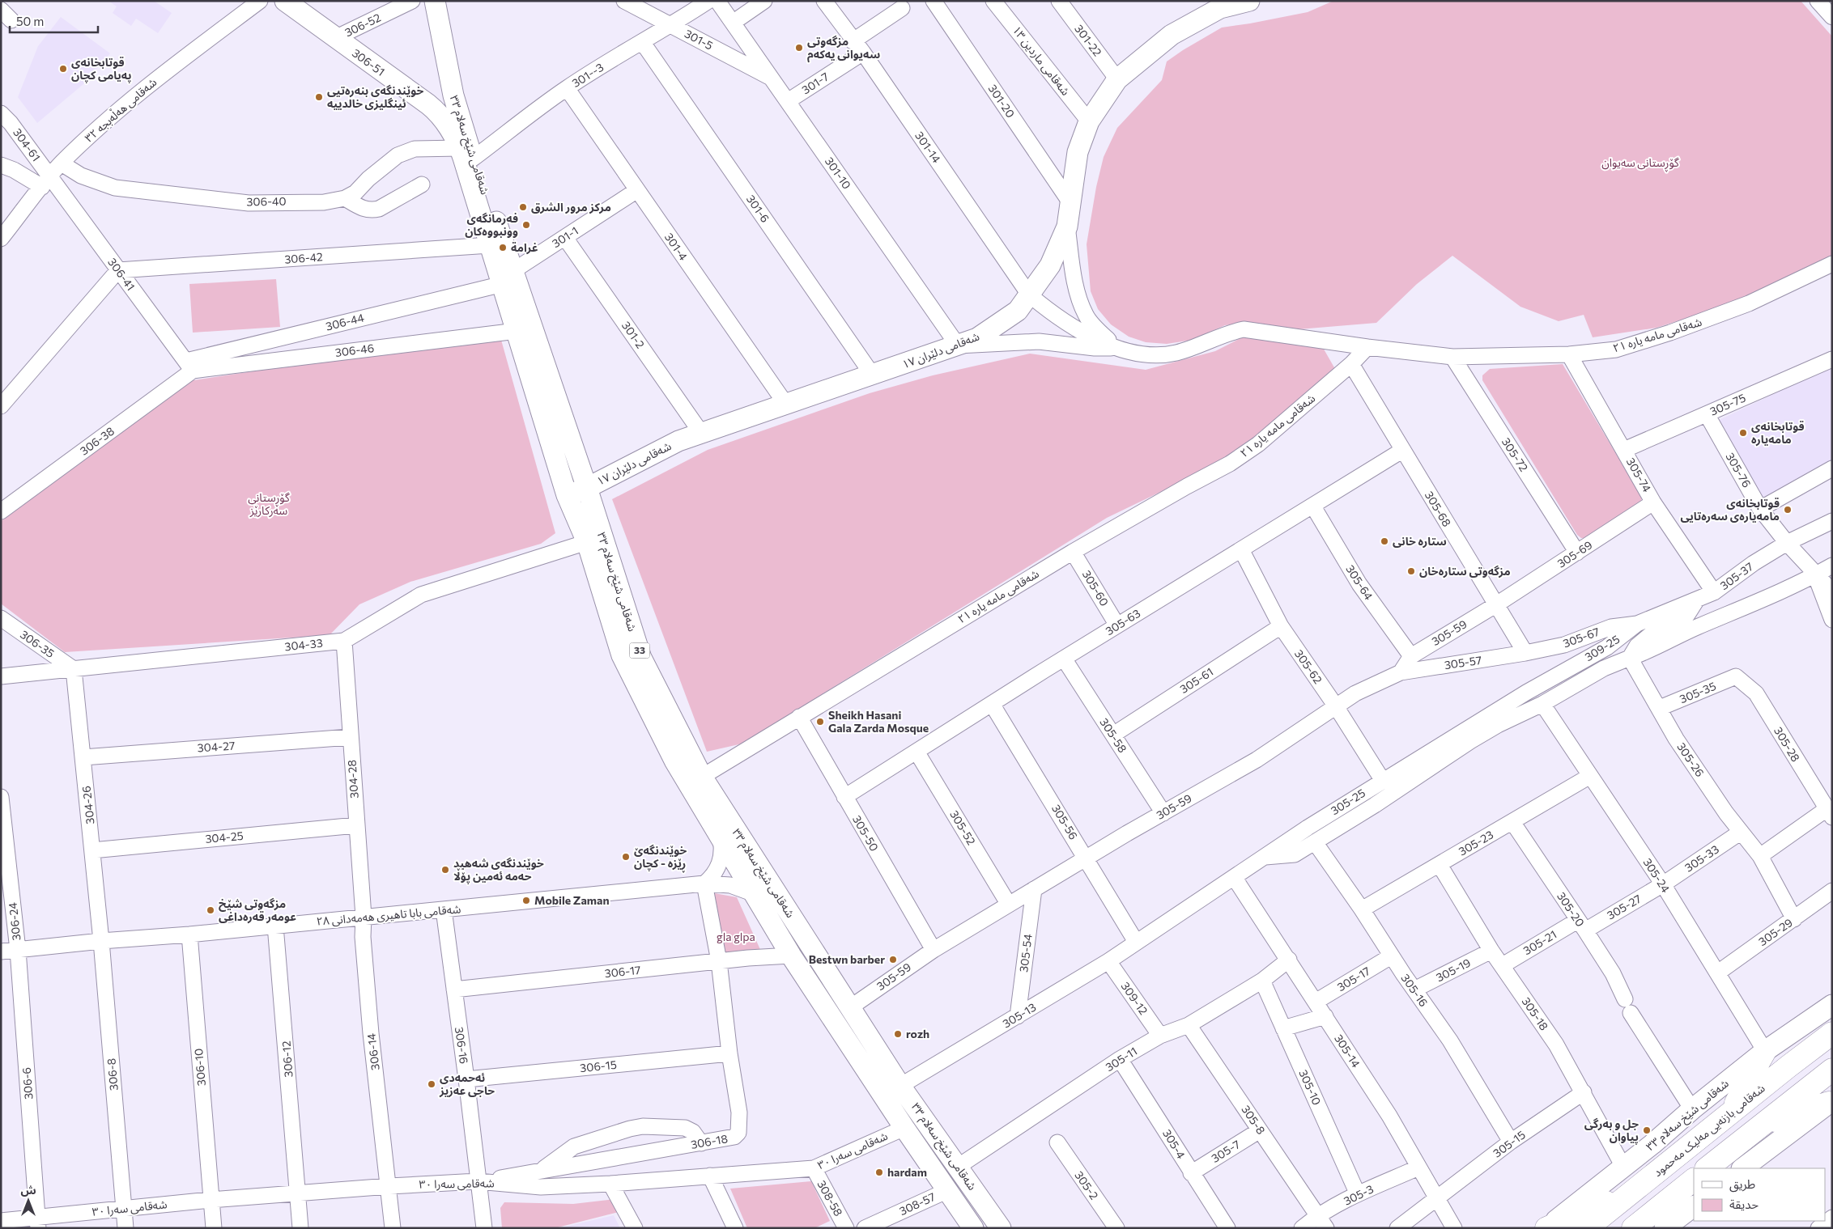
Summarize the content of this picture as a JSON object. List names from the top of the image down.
{
  "streets": {
    "highway": ["شەقامی بازنەیی مەلیک مەحمود"],
    "main road": [
      "306-51",
      "شەقامی شێخ سەلام ٣٣",
      "شەقامی دلێران ١٧",
      "33"
    ],
    "street": [
      "306-52",
      "301-5",
      "301-22",
      "شەقامی ماردین ١٣",
      "301--3",
      "301-7",
      "301-20",
      "شەقامی هەڵەبجە ٣٢",
      "304-61",
      "301-14",
      "301-10",
      "306-40",
      "301-6",
      "301-1",
      "301-4",
      "306-42",
      "306-41",
      "306-44",
      "301-2",
      "شەقامی مامە یارە ٢١",
      "306-46",
      "305-75",
      "306-38",
      "305-72",
      "305-76",
      "305-74",
      "305-68",
      "305-69",
      "305-37",
      "305-64",
      "305-60",
      "305-63",
      "305-59",
      "305-67",
      "306-35",
      "304-33",
      "309-25",
      "305-57",
      "305-62",
      "305-61",
      "305-35",
      "305-58",
      "305-28",
      "304-27",
      "305-26",
      "304-28",
      "305-25",
      "304-26",
      "305-56",
      "305-52",
      "305-50",
      "304-25",
      "305-23",
      "305-33",
      "305-24",
      "305-27",
      "305-20",
      "شەقامی بابا تاهیری هەمەدانی ٢٨",
      "306-24",
      "305-29",
      "305-21",
      "305-54",
      "305-19",
      "306-17",
      "305-17",
      "305-16",
      "309-12",
      "305-18",
      "305-13",
      "306-16",
      "305-14",
      "306-14",
      "306-12",
      "305-11",
      "306-15",
      "306-10",
      "306-8",
      "306-6",
      "305-10",
      "305-8",
      "306-18",
      "305-4",
      "305-15",
      "شەقامی سەرا ٣٠",
      "305-7",
      "305-2",
      "305-3",
      "308-58",
      "308-57"
    ]
  },
  "crossings": [
    ["306-52", "306-51"],
    ["301-5", "301--3"],
    ["301-5", "301-10"],
    ["301-22", "شەقامی دلێران ١٧"],
    ["شەقامی ماردین ١٣", "شەقامی دلێران ١٧"],
    ["306-51", "301--3"],
    ["306-51", "شەقامی شێخ سەلام ٣٣"],
    ["306-51", "306-40"],
    ["301--3", "شەقامی شێخ سەلام ٣٣"],
    ["301--3", "306-40"],
    ["301--3", "301-6"],
    ["301--3", "301-4"],
    ["301-7", "301-14"],
    ["301-7", "301-10"],
    ["301-20", "شەقامی دلێران ١٧"],
    ["شەقامی هەڵەبجە ٣٢", "304-61"],
    ["شەقامی هەڵەبجە ٣٢", "306-40"],
    ["شەقامی هەڵەبجە ٣٢", "306-41"],
    ["304-61", "306-41"],
    ["شەقامی شێخ سەلام ٣٣", "306-40"],
    ["شەقامی شێخ سەلام ٣٣", "301-1"],
    ["شەقامی شێخ سەلام ٣٣", "306-42"],
    ["شەقامی شێخ سەلام ٣٣", "306-44"],
    ["شەقامی شێخ سەلام ٣٣", "شەقامی مامە یارە ٢١"],
    ["شەقامی شێخ سەلام ٣٣", "306-46"],
    ["شەقامی شێخ سەلام ٣٣", "شەقامی دلێران ١٧"],
    ["شەقامی شێخ سەلام ٣٣", "305-59"],
    ["شەقامی شێخ سەلام ٣٣", "304-33"],
    ["شەقامی شێخ سەلام ٣٣", "305-24"],
    ["شەقامی شێخ سەلام ٣٣", "305-20"],
    ["شەقامی شێخ سەلام ٣٣", "شەقامی بابا تاهیری هەمەدانی ٢٨"],
    ["شەقامی شێخ سەلام ٣٣", "306-17"],
    ["شەقامی شێخ سەلام ٣٣", "305-18"],
    ["شەقامی شێخ سەلام ٣٣", "305-13"],
    ["شەقامی شێخ سەلام ٣٣", "305-11"],
    ["شەقامی شێخ سەلام ٣٣", "شەقامی سەرا ٣٠"],
    ["شەقامی شێخ سەلام ٣٣", "308-57"],
    ["301-14", "شەقامی دلێران ١٧"],
    ["301-10", "شەقامی دلێران ١٧"],
    ["301-6", "شەقامی دلێران ١٧"],
    ["301-1", "301-4"],
    ["301-1", "306-44"],
    ["301-1", "301-2"],
    ["301-4", "شەقامی دلێران ١٧"],
    ["306-42", "306-41"],
    ["306-41", "306-44"],
    ["306-41", "306-46"],
    ["306-41", "306-38"],
    ["306-44", "306-46"],
    ["306-44", "306-38"],
    ["301-2", "شەقامی دلێران ١٧"],
    ["شەقامی مامە یارە ٢١", "305-72"],
    ["شەقامی مامە یارە ٢١", "305-74"],
    ["شەقامی مامە یارە ٢١", "305-68"],
    ["شەقامی مامە یارە ٢١", "305-60"],
    ["شەقامی مامە یارە ٢١", "305-50"],
    ["306-46", "306-38"],
    ["305-75", "305-76"],
    ["305-75", "305-74"],
    ["305-72", "305-69"],
    ["305-76", "305-37"],
    ["305-74", "305-69"],
    ["305-74", "305-37"],
    ["305-68", "305-69"],
    ["305-68", "305-63"],
    ["305-68", "305-59"],
    ["305-68", "305-67"],
    ["305-68", "305-57"],
    ["305-69", "305-59"],
    ["305-37", "305-67"],
    ["305-37", "309-25"],
    ["305-64", "305-63"],
    ["305-64", "305-59"],
    ["305-60", "305-63"],
    ["305-63", "305-62"],
    ["305-63", "305-58"],
    ["305-63", "305-56"],
    ["305-63", "305-52"],
    ["305-63", "305-50"],
    ["305-59", "305-57"],
    ["305-59", "305-62"],
    ["305-59", "305-58"],
    ["305-59", "305-56"],
    ["305-59", "305-52"],
    ["305-59", "305-50"],
    ["305-59", "305-54"],
    ["305-67", "309-25"],
    ["305-67", "305-57"],
    ["306-35", "304-33"],
    ["306-35", "304-26"],
    ["304-33", "304-28"],
    ["304-33", "304-26"],
    ["309-25", "305-25"],
    ["305-62", "305-61"],
    ["305-62", "305-25"],
    ["305-61", "305-58"],
    ["305-35", "305-28"],
    ["305-35", "305-26"],
    ["304-27", "304-28"],
    ["304-27", "304-26"],
    ["305-26", "305-33"],
    ["305-26", "305-29"],
    ["304-28", "304-25"],
    ["304-28", "شەقامی بابا تاهیری هەمەدانی ٢٨"],
    ["304-28", "306-14"],
    ["305-25", "305-56"],
    ["305-25", "305-13"],
    ["305-25", "305-14"],
    ["304-26", "304-25"],
    ["304-26", "شەقامی بابا تاهیری هەمەدانی ٢٨"],
    ["304-26", "306-8"],
    ["305-56", "305-13"],
    ["305-23", "305-24"],
    ["305-23", "305-20"],
    ["305-23", "305-16"],
    ["305-23", "305-18"],
    ["305-33", "305-24"],
    ["305-33", "305-27"],
    ["305-24", "305-27"],
    ["305-24", "305-29"],
    ["305-27", "305-20"],
    ["305-27", "305-21"],
    ["305-20", "305-21"],
    ["شەقامی بابا تاهیری هەمەدانی ٢٨", "306-24"],
    ["شەقامی بابا تاهیری هەمەدانی ٢٨", "306-16"],
    ["شەقامی بابا تاهیری هەمەدانی ٢٨", "306-14"],
    ["شەقامی بابا تاهیری هەمەدانی ٢٨", "306-12"],
    ["شەقامی بابا تاهیری هەمەدانی ٢٨", "306-10"],
    ["شەقامی بابا تاهیری هەمەدانی ٢٨", "306-8"],
    ["شەقامی بابا تاهیری هەمەدانی ٢٨", "306-6"],
    ["شەقامی بابا تاهیری هەمەدانی ٢٨", "306-18"],
    ["306-24", "306-6"],
    ["305-21", "305-18"],
    ["305-54", "305-13"],
    ["305-19", "305-16"],
    ["305-19", "305-18"],
    ["306-17", "306-16"],
    ["306-17", "306-18"],
    ["305-17", "305-16"],
    ["305-17", "305-14"],
    ["305-16", "305-15"],
    ["309-12", "305-13"],
    ["309-12", "305-11"],
    ["305-18", "305-15"],
    ["306-16", "306-15"],
    ["306-16", "306-18"],
    ["306-16", "شەقامی سەرا ٣٠"],
    ["305-14", "305-11"],
    ["305-14", "305-15"],
    ["305-14", "305-3"],
    ["306-14", "شەقامی سەرا ٣٠"],
    ["306-12", "شەقامی سەرا ٣٠"],
    ["305-11", "305-10"],
    ["305-11", "305-8"],
    ["305-11", "305-4"],
    ["306-15", "306-18"],
    ["306-10", "شەقامی سەرا ٣٠"],
    ["306-8", "شەقامی سەرا ٣٠"],
    ["306-6", "شەقامی سەرا ٣٠"],
    ["305-10", "305-3"],
    ["305-8", "305-7"],
    ["305-8", "305-3"],
    ["306-18", "شەقامی سەرا ٣٠"],
    ["305-4", "305-7"],
    ["شەقامی سەرا ٣٠", "308-58"]
  ],
  "parks": ["گۆڕستانی سەیوان", "گۆڕستانی سەرکارێز", "gla glpa"],
  "places": [
    "مزگەوتی سەیوانی یەکەم",
    "قوتابخانەی پەیامی کچان",
    "خوێندنگەی بنەڕەتیی ئینگلیزی خالدییە",
    "مرکز مرور الشرق",
    "فەرمانگەی وونبووەکان",
    "غرامة",
    "قوتابخانەی مامەیارە",
    "قوتابخانەی مامەیارەی سەرەتایی",
    "ستاره خانی",
    "مزگەوتی ستارەخان",
    "Sheikh Hasani Gala Zarda Mosque",
    "خوێندنگەێ ڕێزە - کچان",
    "خوێندنگەی شەهید حەمە ئەمین پۆڵا",
    "Mobile Zaman",
    "مزگەوتی شێخ عومەر قەرەداغی",
    "Bestwn barber",
    "rozh",
    "ئەحمەدی حاجی عەزیز",
    "جل و بەرگی پیاوان",
    "hardam"
  ],
  "legend": ["طريق", "حديقة"],
  "scale_bar": "50 m",
  "north": "top"
}
